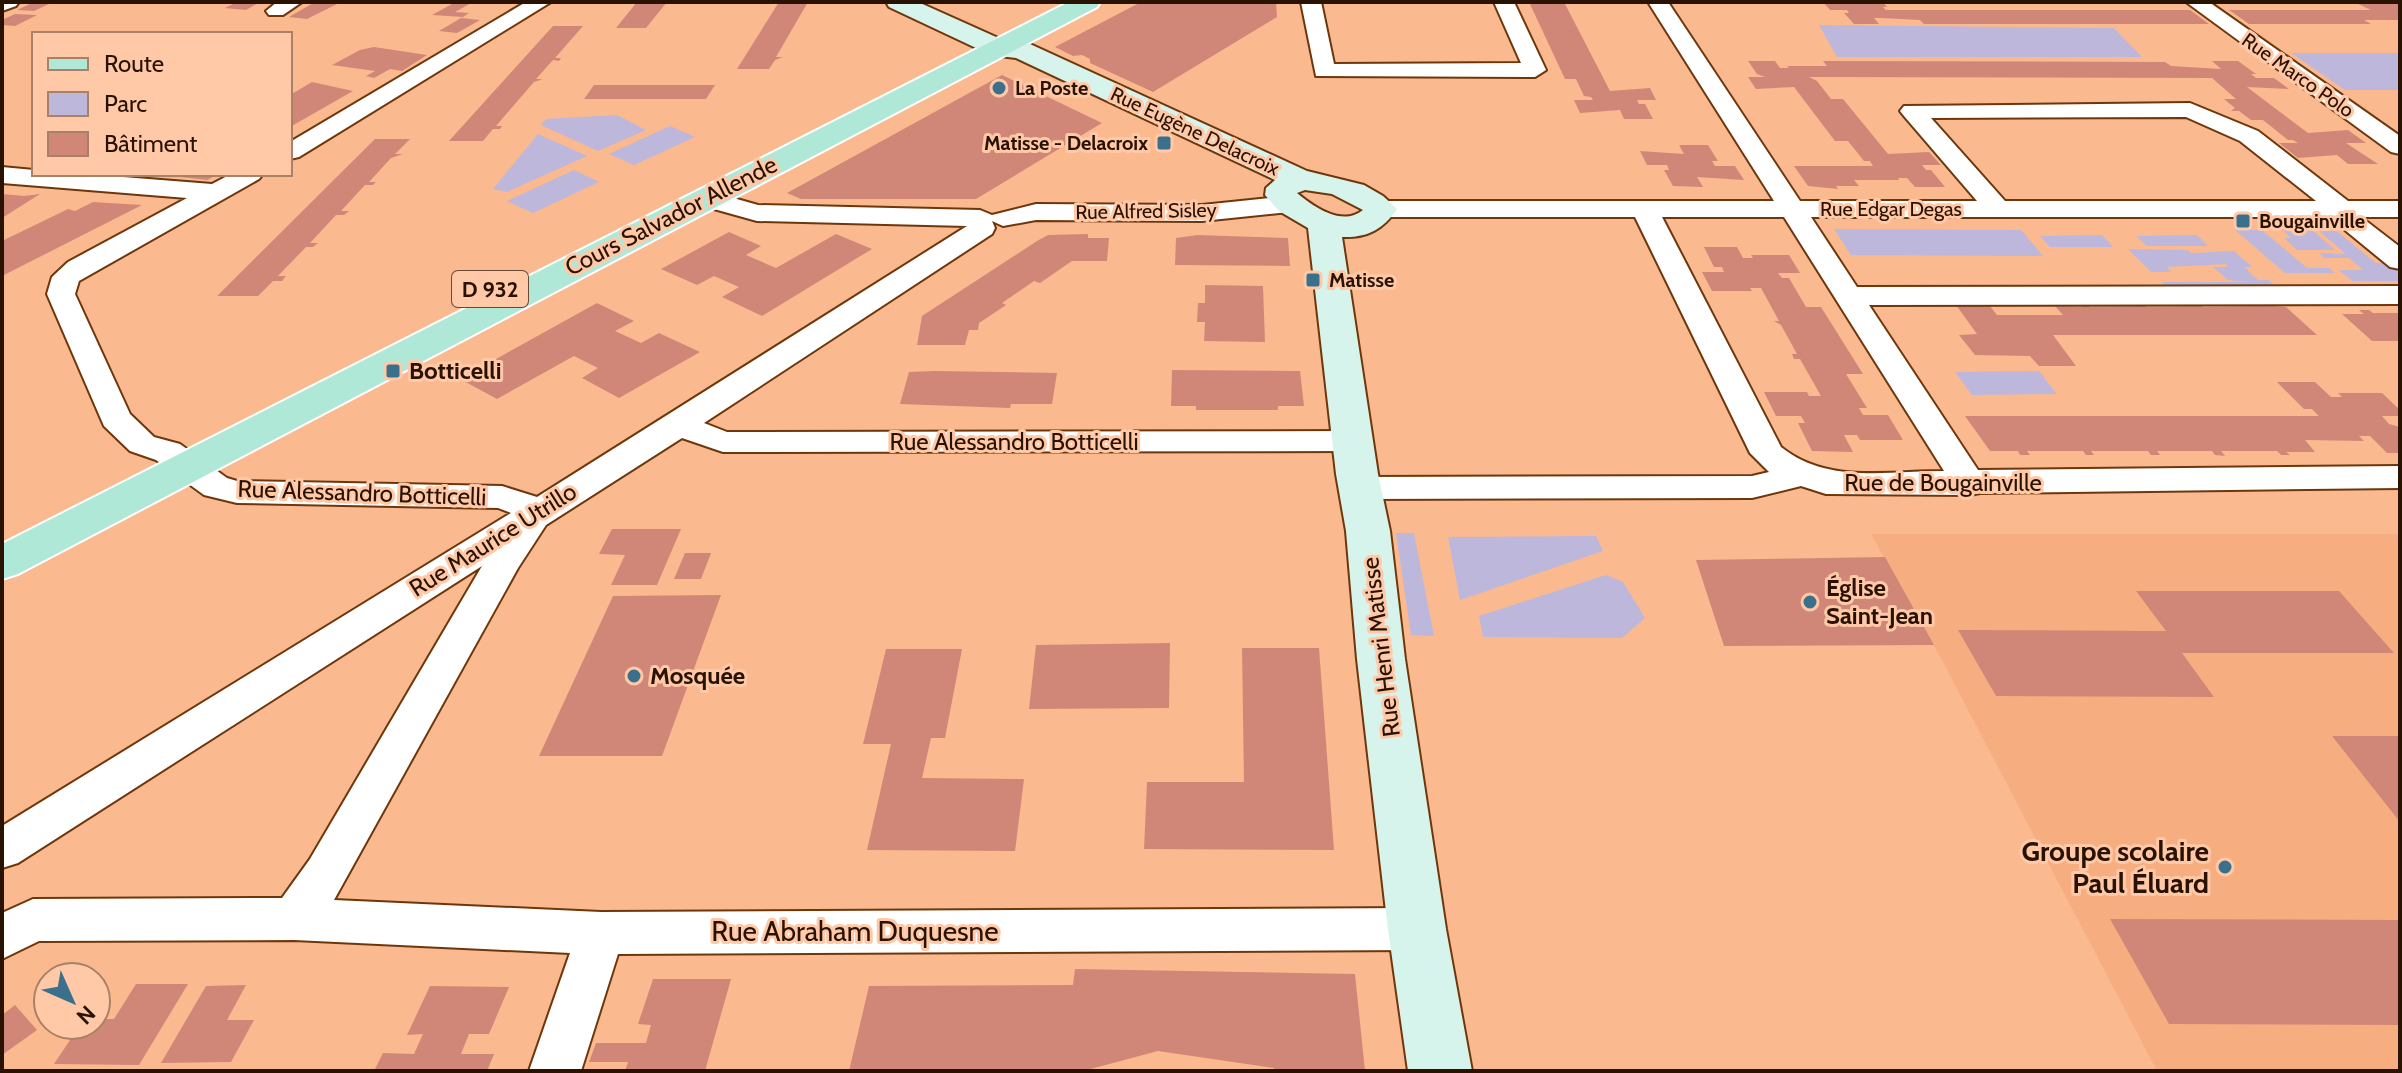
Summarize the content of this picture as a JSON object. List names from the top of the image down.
{
  "streets": {
    "main road": ["Cours Salvador Allende", "D 932"],
    "street": [
      "Rue Marco Polo",
      "Rue Eugène Delacroix",
      "Rue Edgar Degas",
      "Rue Alfred Sisley",
      "Rue Alessandro Botticelli",
      "Rue de Bougainville",
      "Rue Maurice Utrillo",
      "Rue Henri Matisse",
      "Rue Abraham Duquesne"
    ]
  },
  "crossings": [
    ["Rue Eugène Delacroix", "Rue Alfred Sisley"],
    ["Rue Eugène Delacroix", "Cours Salvador Allende"],
    ["Rue Eugène Delacroix", "D 932"],
    ["Rue Eugène Delacroix", "Rue Henri Matisse"],
    ["Rue Edgar Degas", "Rue de Bougainville"],
    ["Rue Alfred Sisley", "Rue Maurice Utrillo"],
    ["Rue Alfred Sisley", "Rue Henri Matisse"],
    ["Cours Salvador Allende", "D 932"],
    ["Cours Salvador Allende", "Rue Alessandro Botticelli"],
    ["Rue Alessandro Botticelli", "Rue Maurice Utrillo"],
    ["Rue Alessandro Botticelli", "Rue Henri Matisse"],
    ["Rue Henri Matisse", "Rue Abraham Duquesne"]
  ],
  "places": {
    "other": [
      "La Poste",
      "Église Saint-Jean",
      "Mosquée",
      "Groupe scolaire Paul Éluard"
    ],
    "transit": [
      "Matisse - Delacroix",
      "Bougainville",
      "Matisse",
      "Botticelli"
    ]
  },
  "legend": ["Route", "Parc", "Bâtiment"],
  "north": "bottom right"
}
